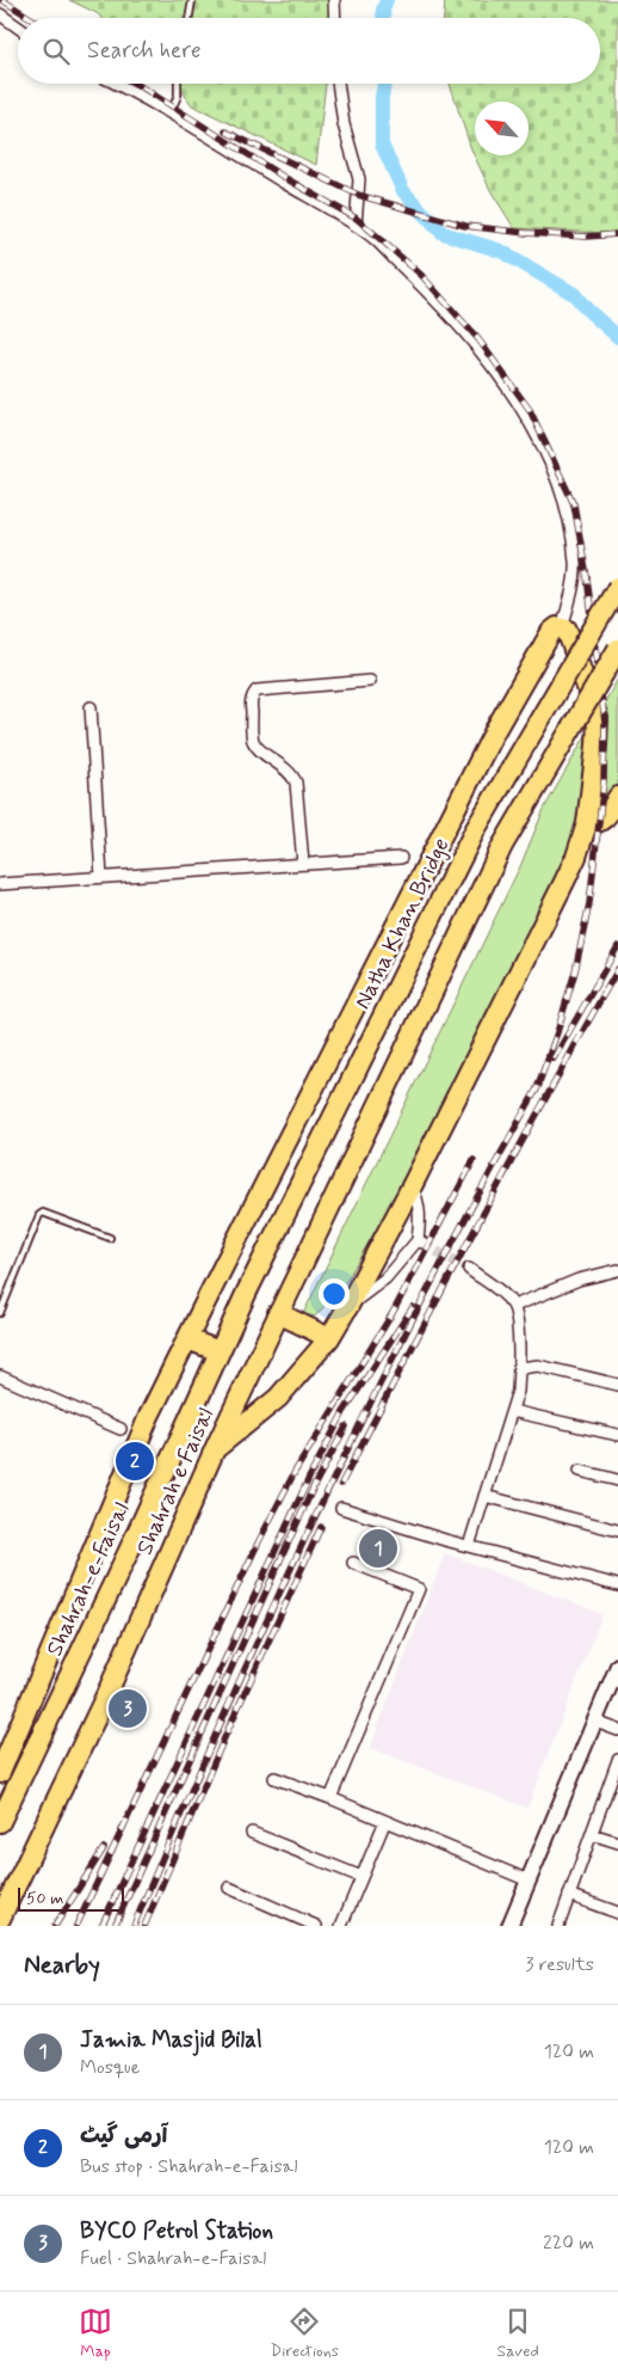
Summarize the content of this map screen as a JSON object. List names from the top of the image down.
{
  "streets": {
    "highway": ["Natha Khan Bridge", "Shahrah e Faisal", "Shahrah-e-Faisal"]
  },
  "crossings": [
    ["Natha Khan Bridge", "Shahrah-e-Faisal"]
  ],
  "scale_bar": "50 m",
  "north": "top left",
  "page": {
    "search": "Search here",
    "pins": ["2", "1", "3"],
    "scale": "50 m",
    "heading": ["Nearby", "3 results"],
    "list": [
      {
        "mark": "1",
        "name": "Jamia Masjid Bilal",
        "note": "Mosque",
        "value": "120 m"
      },
      {
        "mark": "2",
        "name": "آرمی گیٹ",
        "note": "Bus stop · Shahrah-e-Faisal",
        "value": "120 m"
      },
      {
        "mark": "3",
        "name": "BYCO Petrol Station",
        "note": "Fuel · Shahrah-e-Faisal",
        "value": "220 m"
      }
    ],
    "nav": ["Map", "Directions", "Saved"]
  }
}
